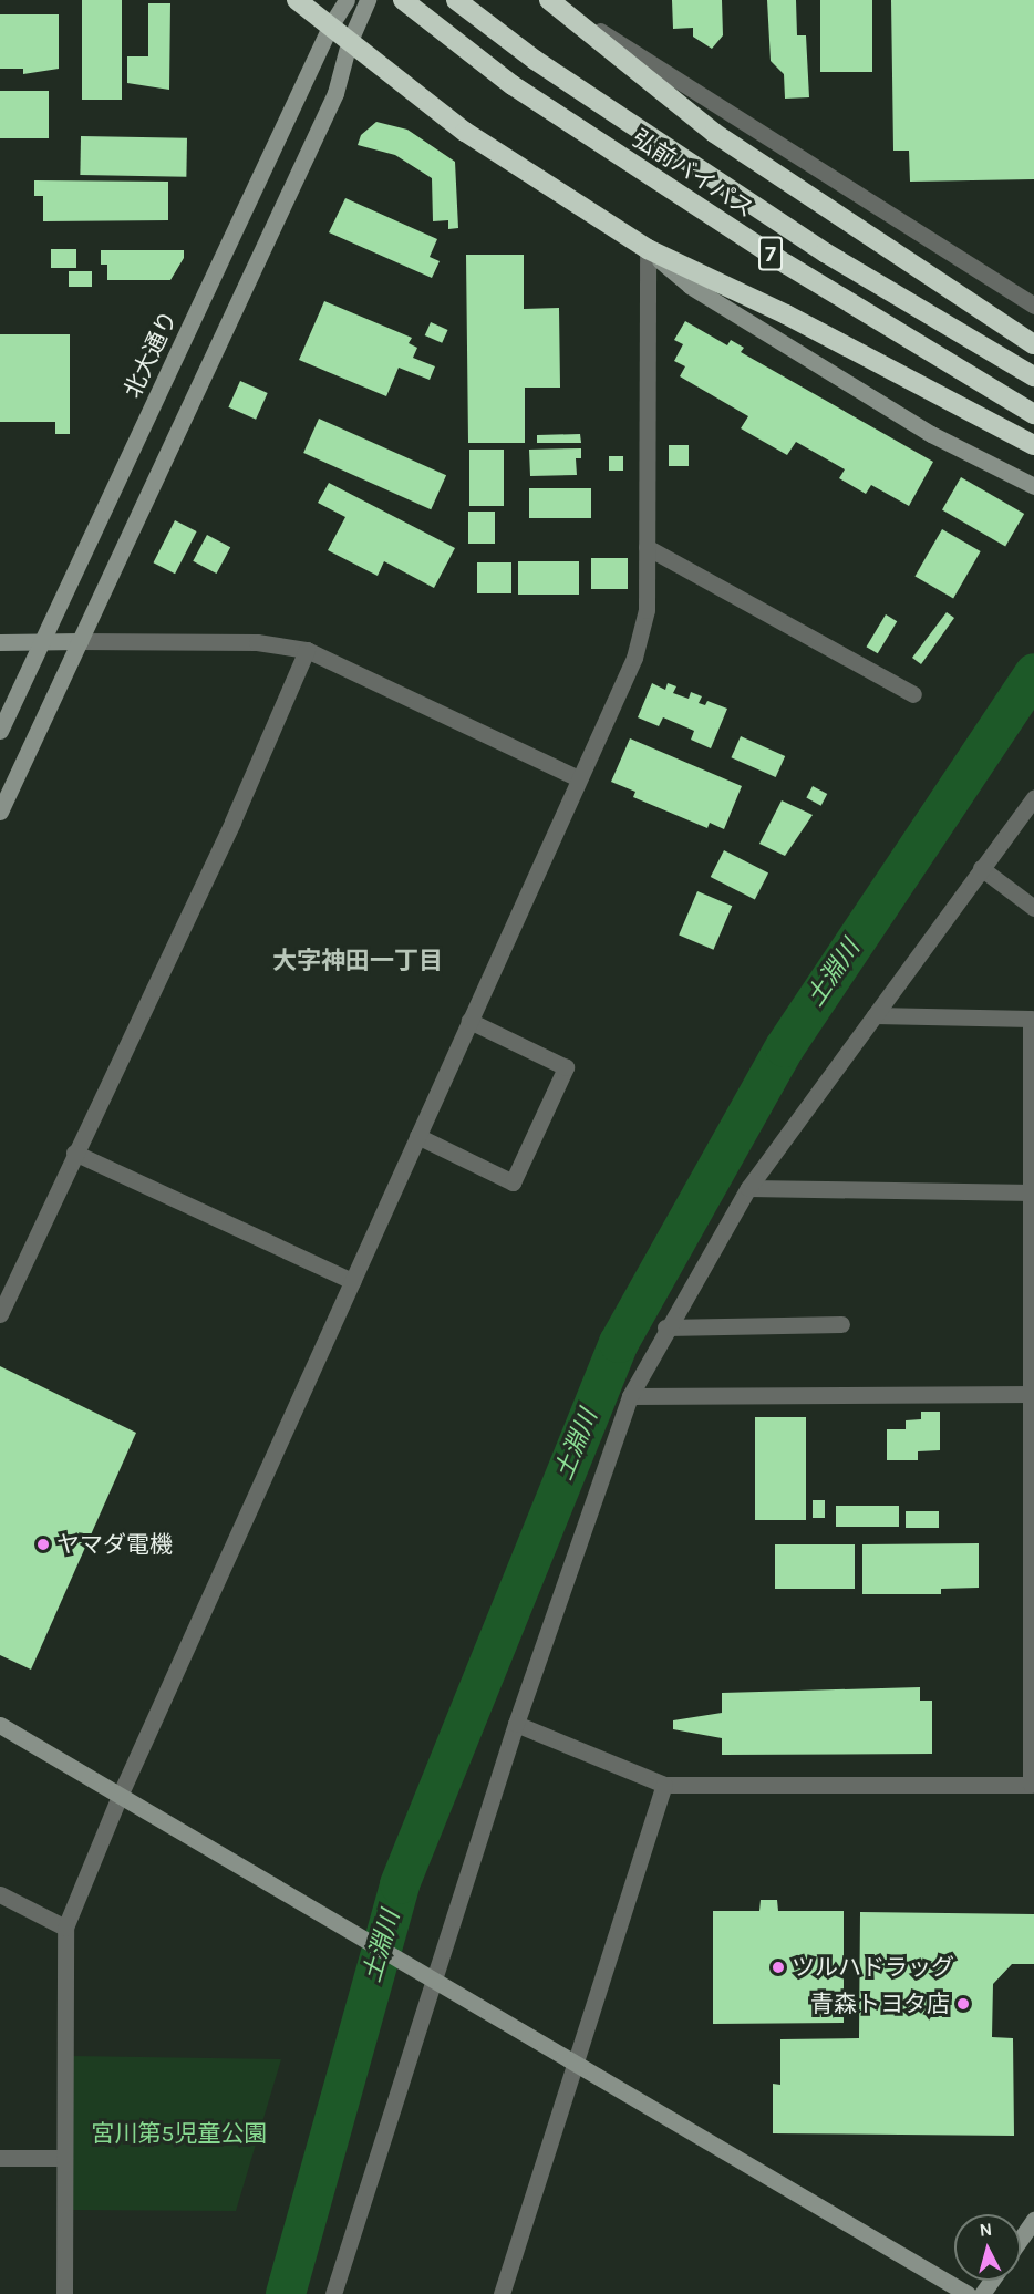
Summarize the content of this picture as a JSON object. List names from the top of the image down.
{
  "streets": {
    "highway": ["弘前バイパス", "7"],
    "street": ["北大通り"]
  },
  "districts": ["大字神田一丁目"],
  "water": ["土淵川"],
  "parks": ["宮川第5児童公園"],
  "places": ["ヤマダ電機", "ツルハドラッグ", "青森トヨタ店"],
  "north": "top"
}
